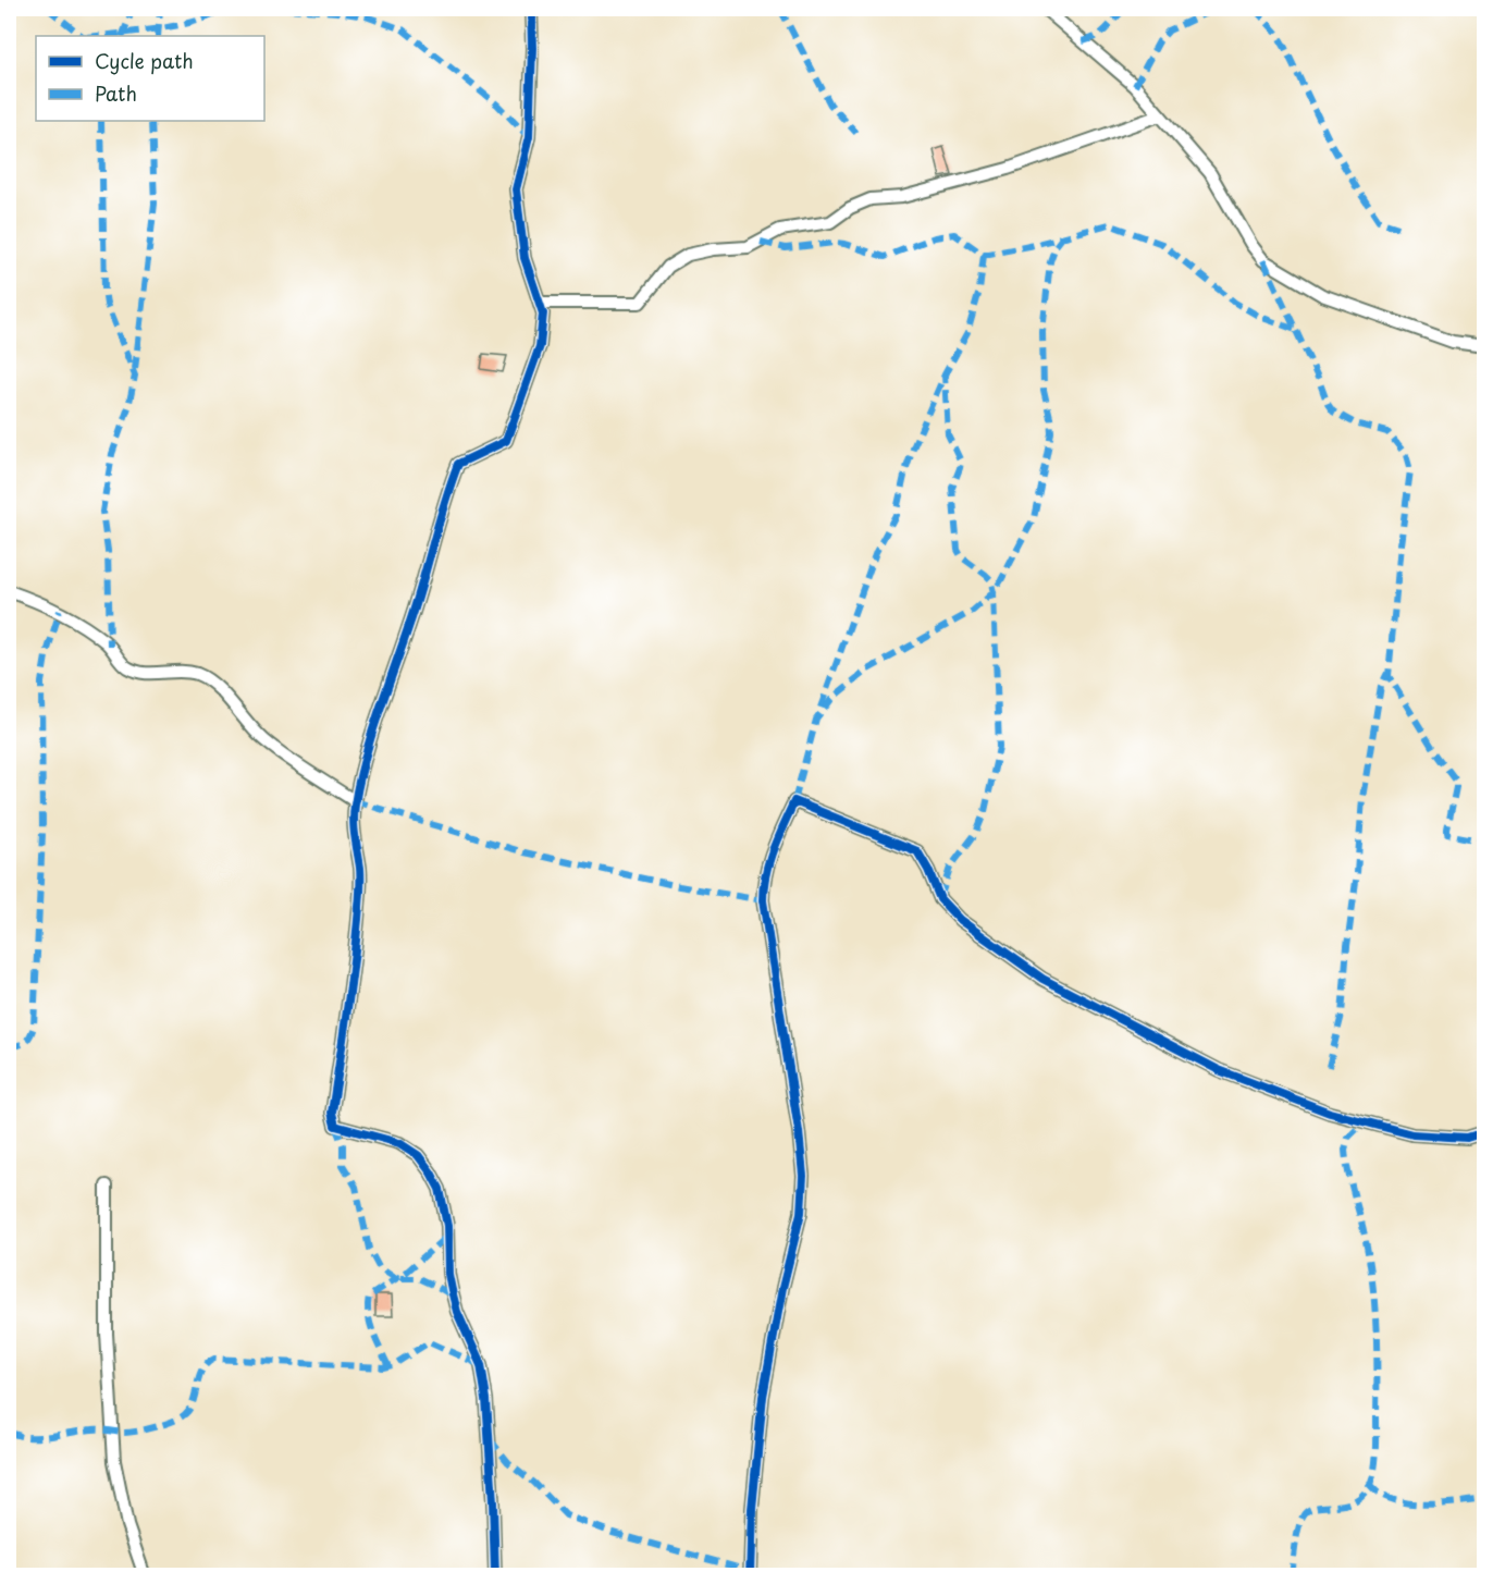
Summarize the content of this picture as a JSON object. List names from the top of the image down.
{
  "legend": ["Cycle path", "Path"]
}
